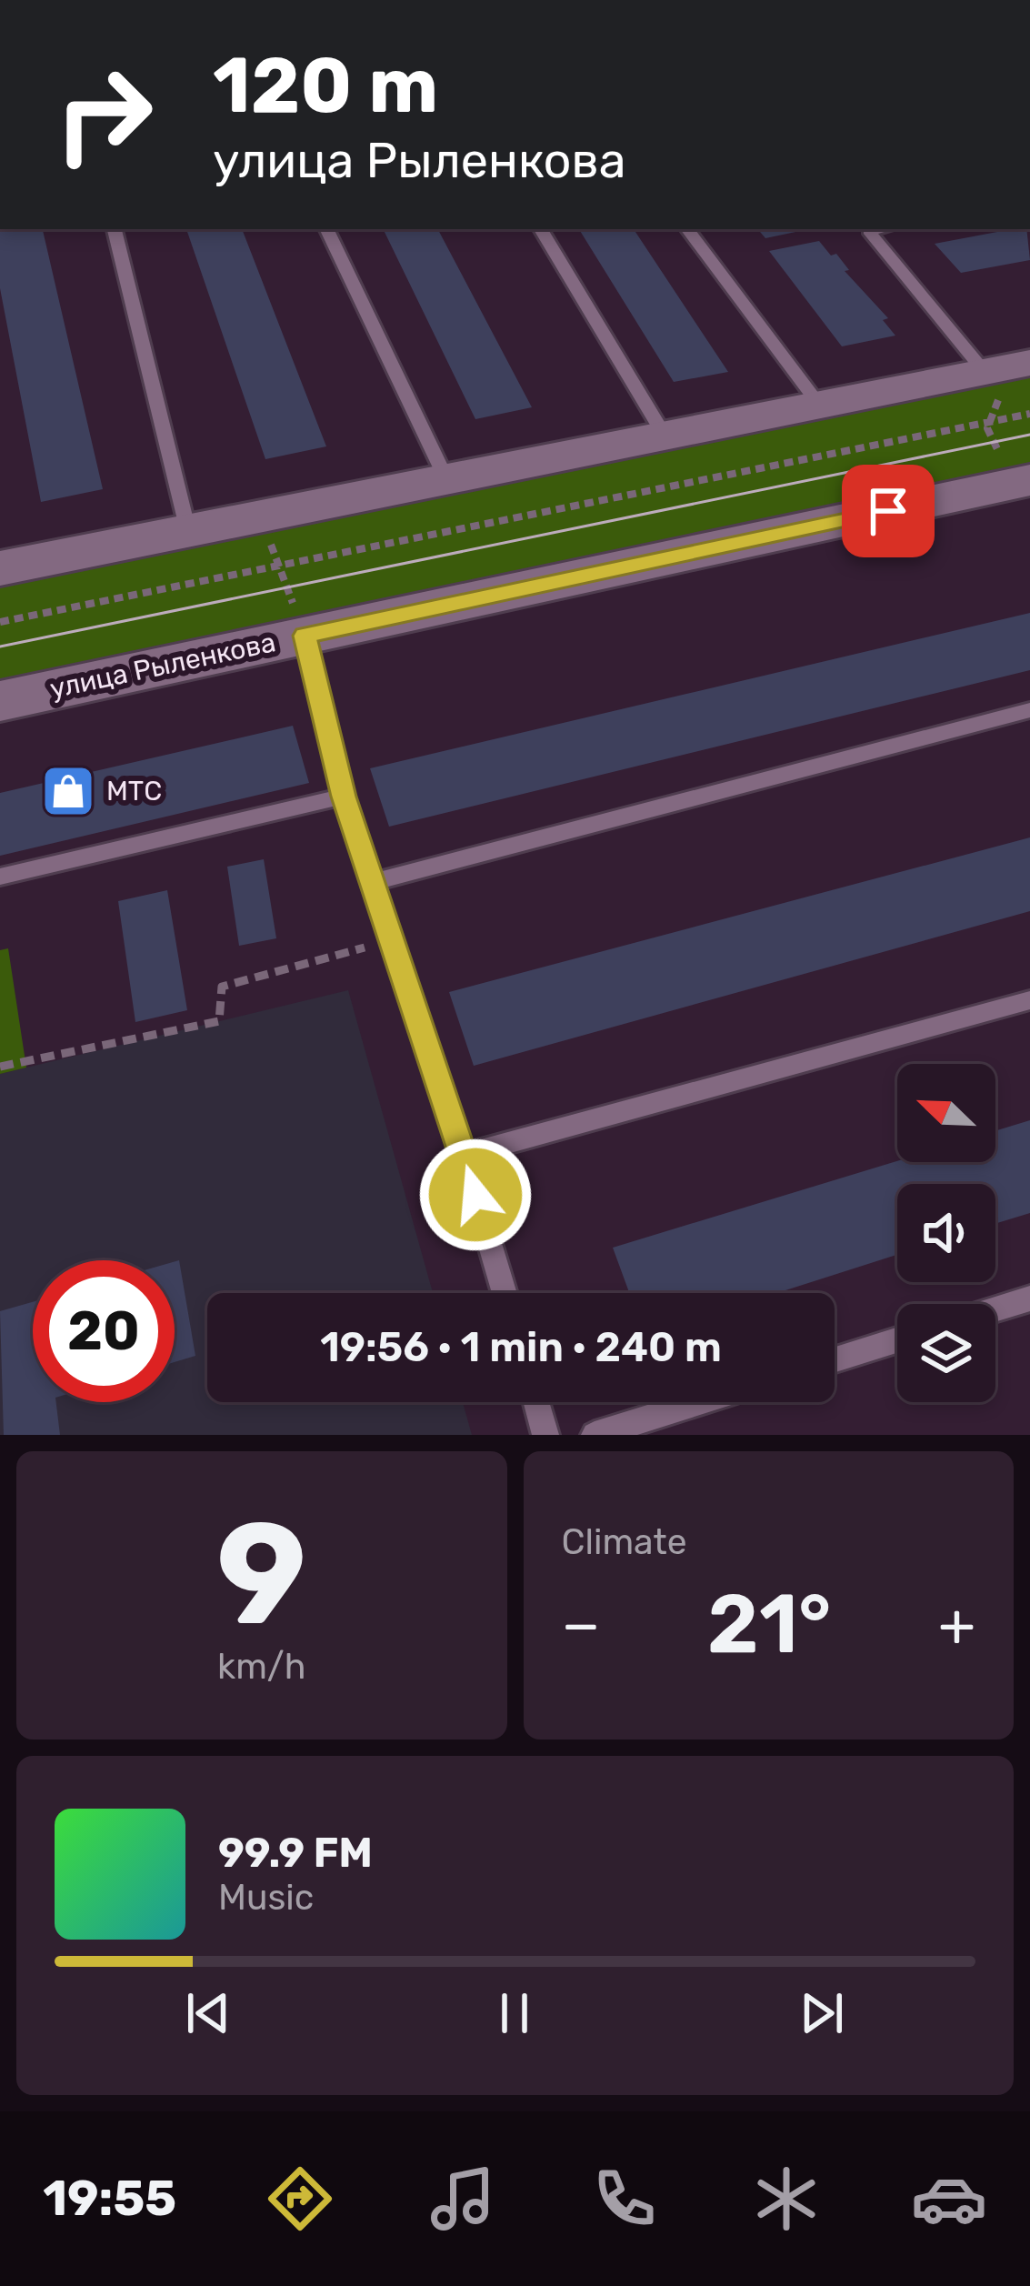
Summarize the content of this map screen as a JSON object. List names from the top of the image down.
{
  "streets": {
    "main road": ["улица Рыленкова"]
  },
  "places": {
    "shop": ["МТС"]
  },
  "north": "top left",
  "page": {
    "turn": ["120 m", "улица Рыленкова"],
    "limit": "20",
    "trip": "19:56 · 1 min · 240 m",
    "tile": [
      ["9", "km/h"],
      "Climate"
    ],
    "heat": ["−", "21°", "+"],
    "song": ["99.9 FM", "Music"],
    "tabs": "19:55"
  }
}
